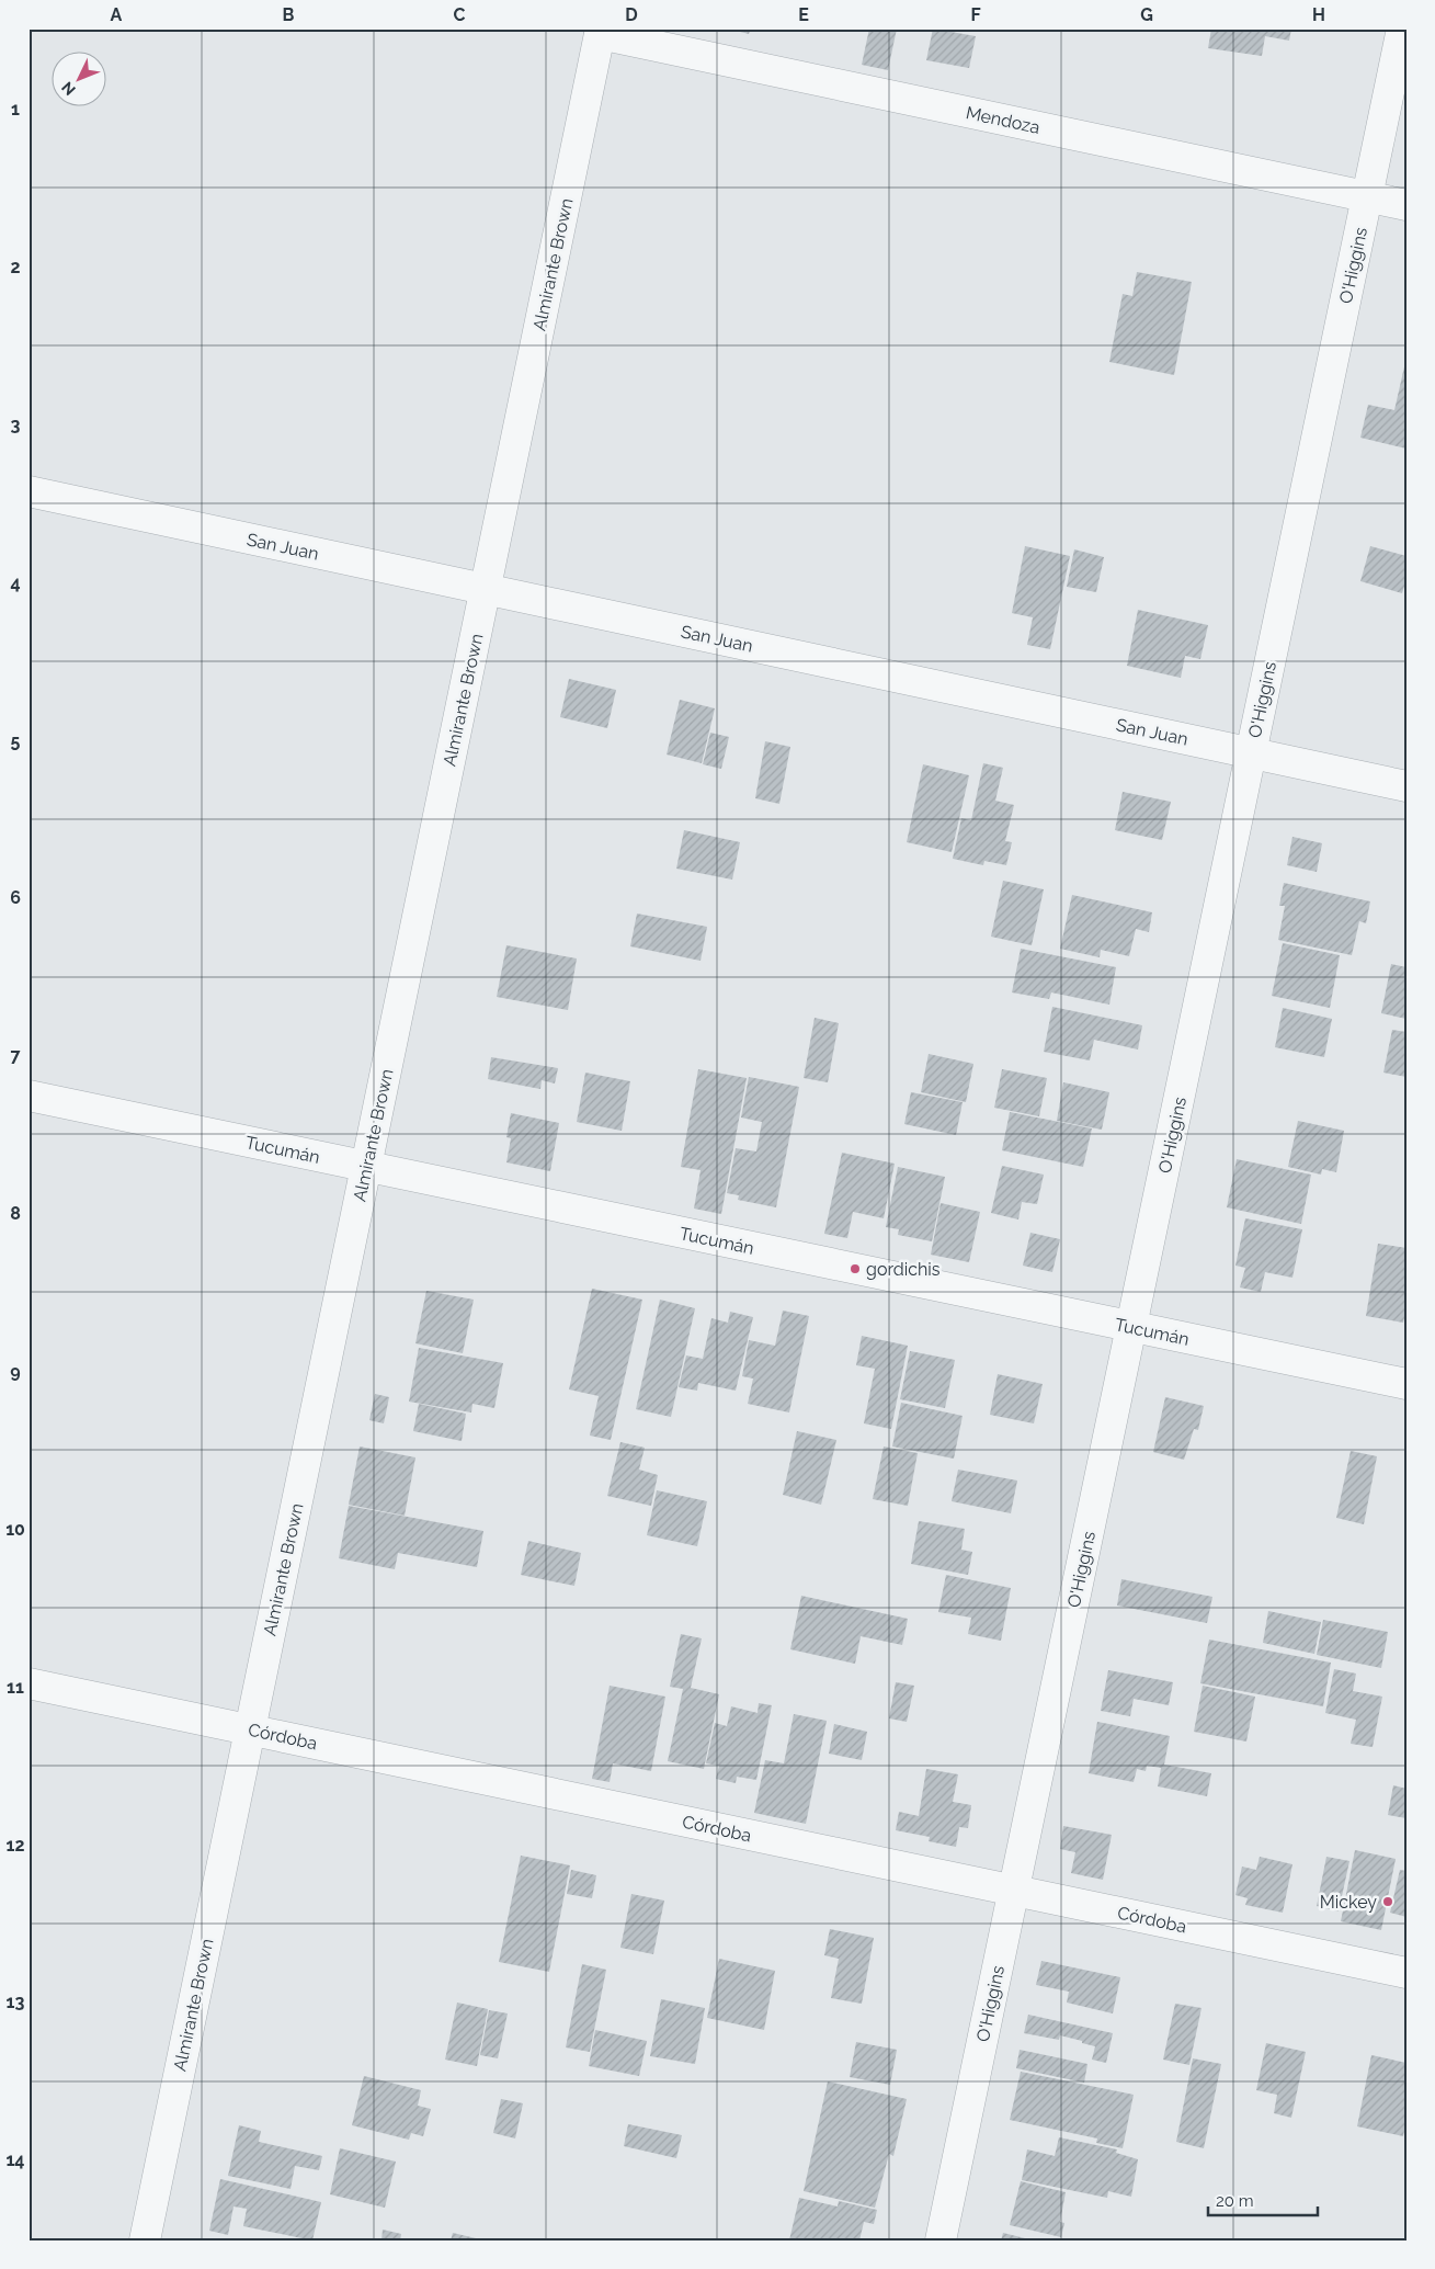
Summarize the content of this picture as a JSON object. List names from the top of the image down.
{
  "streets": {
    "street": [
      "Mendoza",
      "Almirante Brown",
      "O'Higgins",
      "San Juan",
      "Tucumán",
      "Córdoba"
    ]
  },
  "crossings": [
    ["Mendoza", "Almirante Brown"],
    ["Mendoza", "O'Higgins"],
    ["Almirante Brown", "San Juan"],
    ["Almirante Brown", "Tucumán"],
    ["Almirante Brown", "Córdoba"],
    ["O'Higgins", "San Juan"],
    ["O'Higgins", "Tucumán"],
    ["O'Higgins", "Córdoba"]
  ],
  "places": ["gordichis", "Mickey"],
  "scale_bar": "20 m",
  "north": "bottom left",
  "grid": {
    "columns": [
      "A",
      "B",
      "C",
      "D",
      "E",
      "F",
      "G",
      "H"
    ],
    "rows": [
      "1",
      "2",
      "3",
      "4",
      "5",
      "6",
      "7",
      "8",
      "9",
      "10",
      "11",
      "12",
      "13",
      "14"
    ]
  }
}
